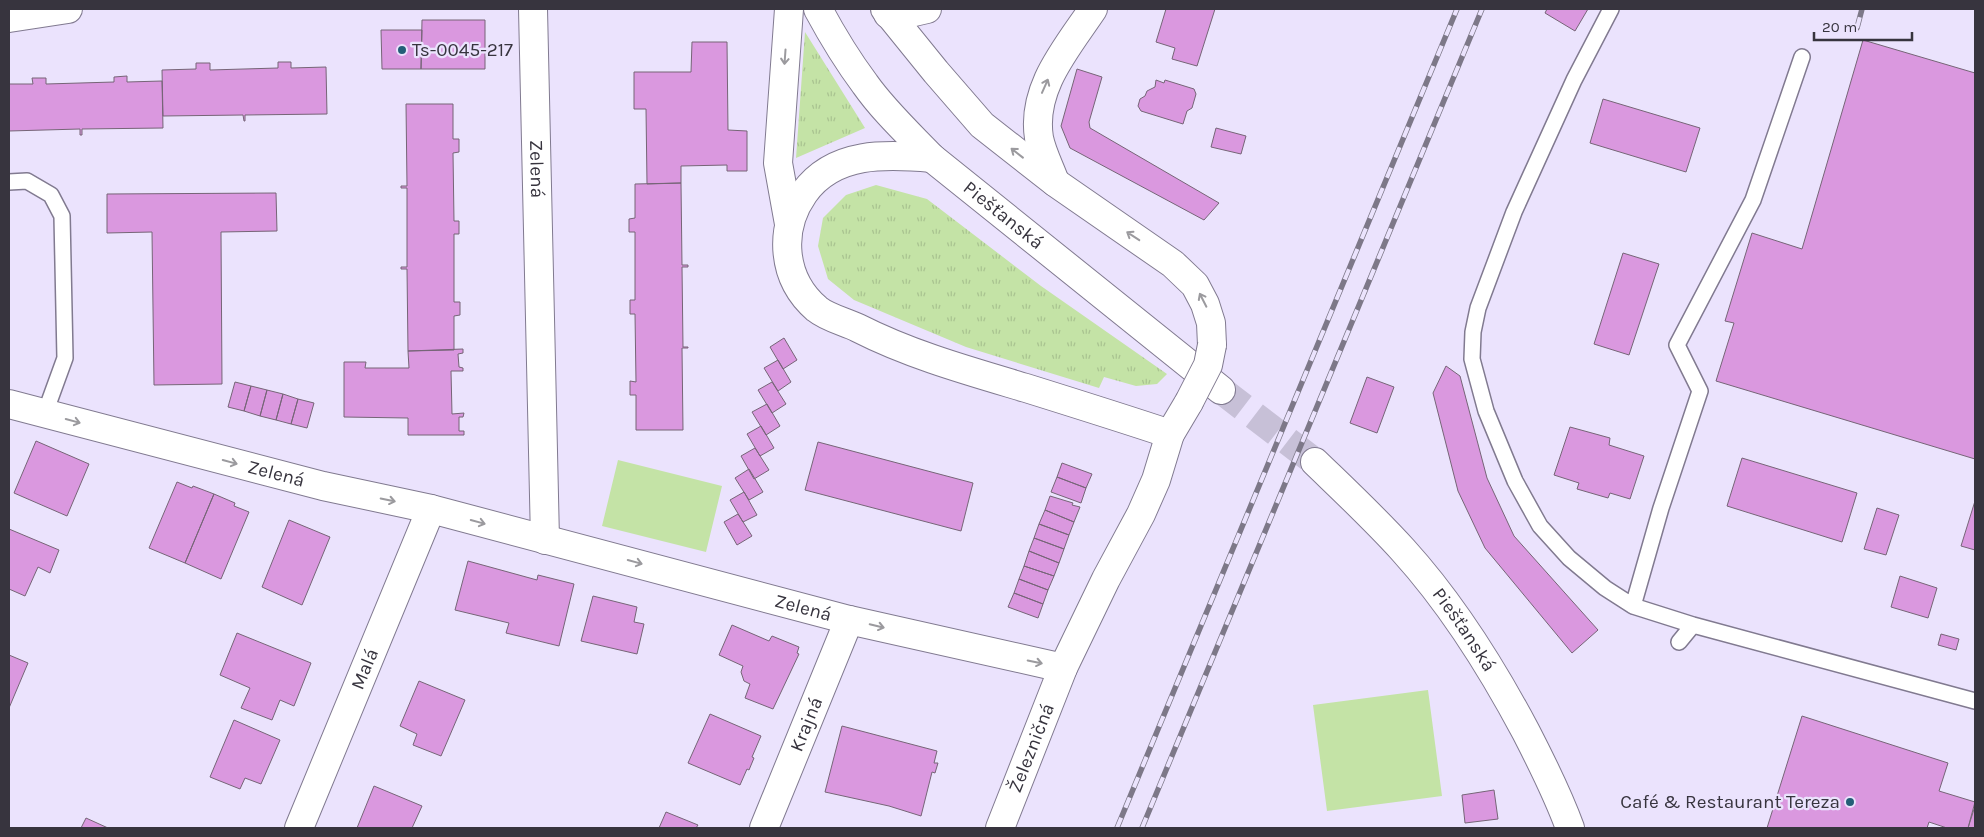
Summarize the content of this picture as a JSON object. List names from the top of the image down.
{
  "streets": {
    "street": [
      "Zelená",
      "Piešťanská",
      "Malá",
      "Krajná",
      "Železničná"
    ]
  },
  "crossings": [
    ["Zelená", "Malá"],
    ["Zelená", "Krajná"],
    ["Zelená", "Železničná"]
  ],
  "one_way": ["Zelená", "Železničná"],
  "places": ["Ts-0045-217", "Café & Restaurant Tereza"],
  "scale_bar": "20 m"
}
